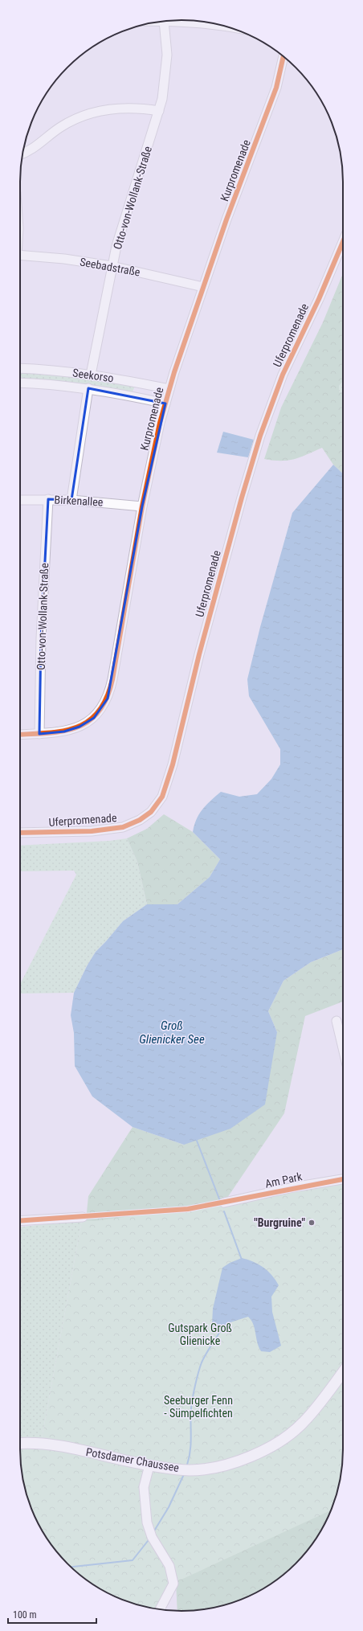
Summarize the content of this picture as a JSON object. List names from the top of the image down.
{
  "streets": {
    "main road": ["Potsdamer Chaussee"],
    "street": [
      "Kurpromenade",
      "Otto-von-Wollank-Straße",
      "Seebadstraße",
      "Uferpromenade",
      "Seekorso",
      "Birkenallee",
      "Am Park"
    ]
  },
  "crossings": [
    ["Kurpromenade", "Otto-von-Wollank-Straße"],
    ["Kurpromenade", "Seebadstraße"],
    ["Kurpromenade", "Seekorso"],
    ["Kurpromenade", "Birkenallee"],
    ["Otto-von-Wollank-Straße", "Seebadstraße"],
    ["Otto-von-Wollank-Straße", "Seekorso"],
    ["Otto-von-Wollank-Straße", "Birkenallee"]
  ],
  "water": ["Groß Glienicker See"],
  "parks": ["Gutspark Groß Glienicke", "Seeburger Fenn - Sümpelfichten"],
  "places": ["\"Burgruine\""],
  "scale_bar": "100 m"
}
